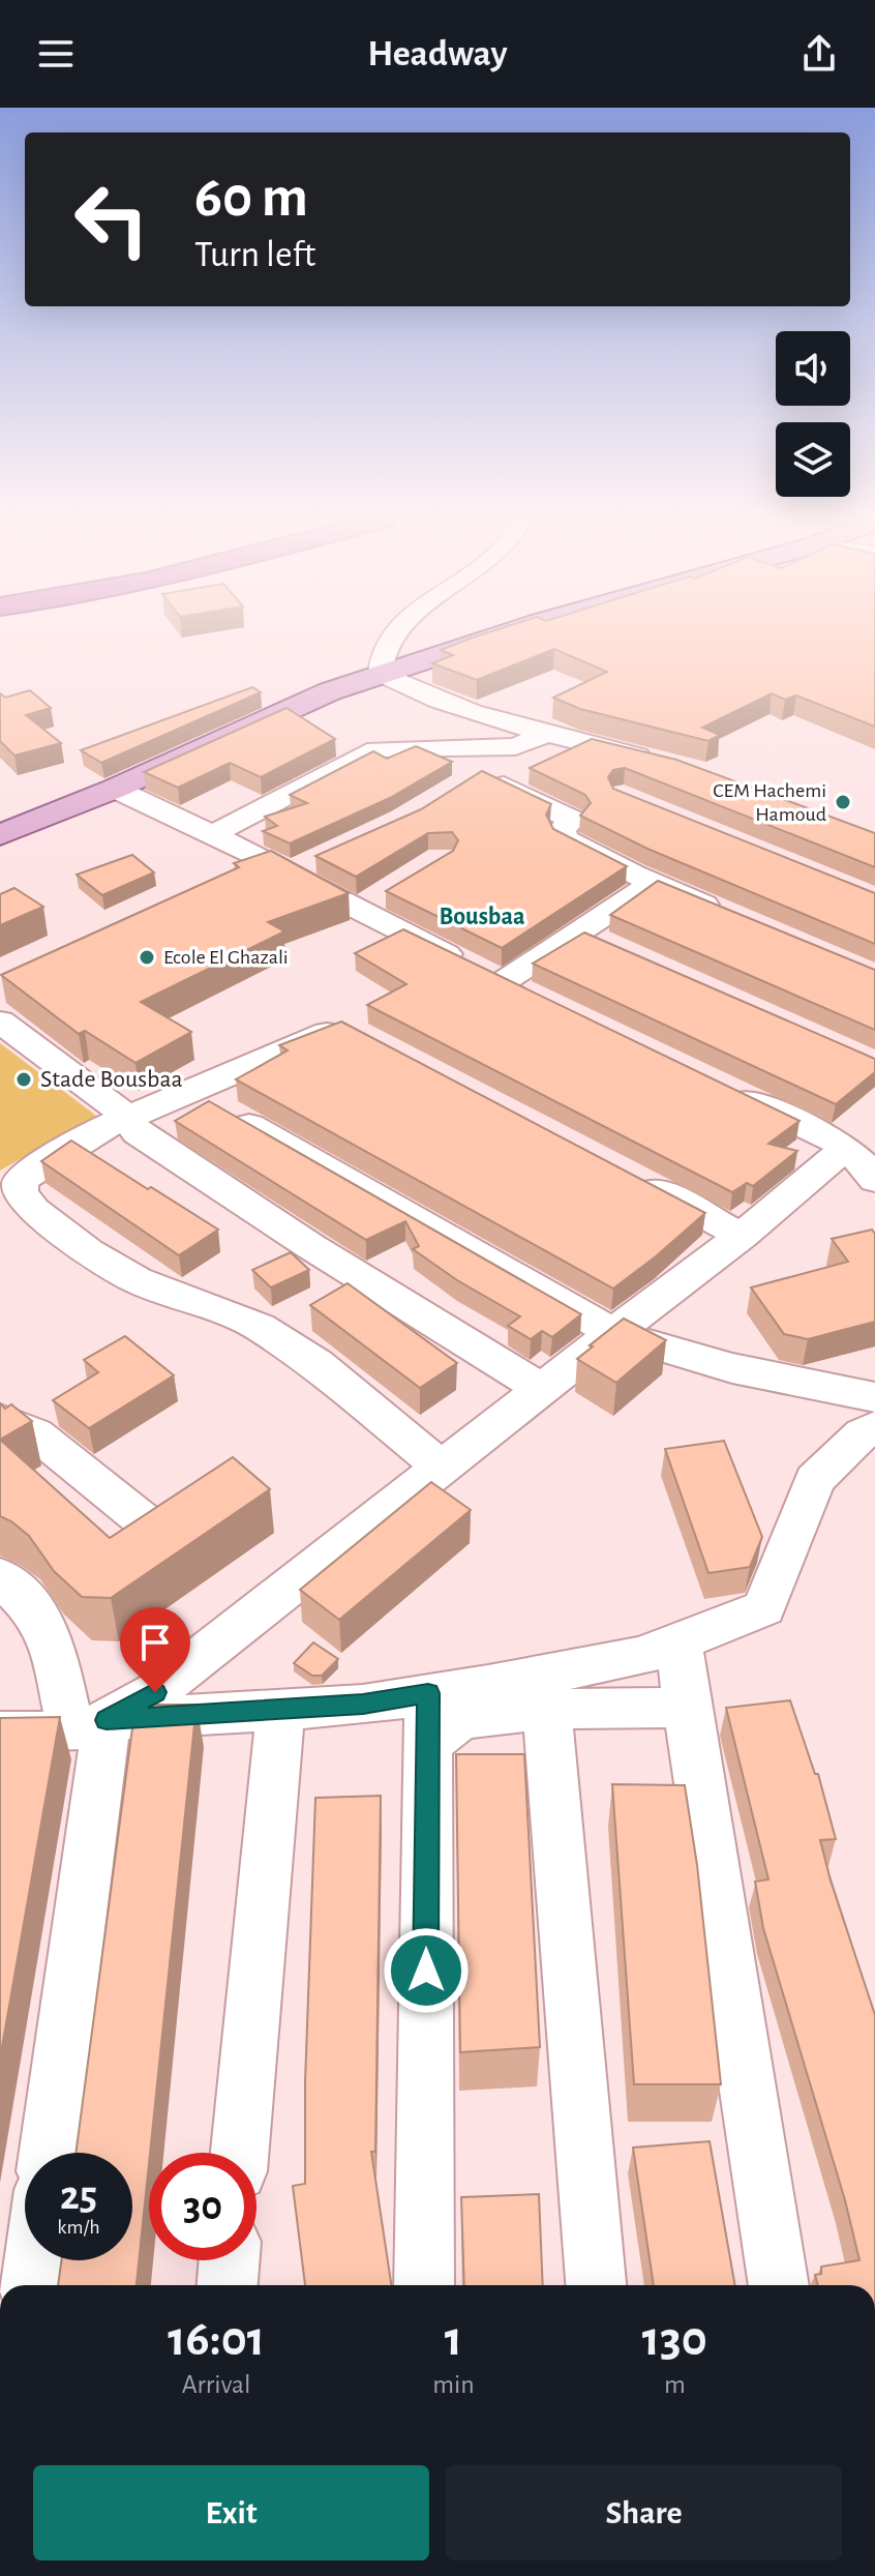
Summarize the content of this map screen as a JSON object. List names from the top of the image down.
{
  "districts": ["Bousbaa"],
  "places": ["CEM Hachemi Hamoud", "Ecole El Ghazali", "Stade Bousbaa"],
  "page": {
    "header": "Headway",
    "turn": ["60 m", "Turn left"],
    "speed": "25 km/h",
    "limit": "30",
    "eta": [
      "16:01",
      "Arrival",
      "1",
      "min",
      "130",
      "m"
    ],
    "buttons": ["Exit", "Share"]
  }
}
